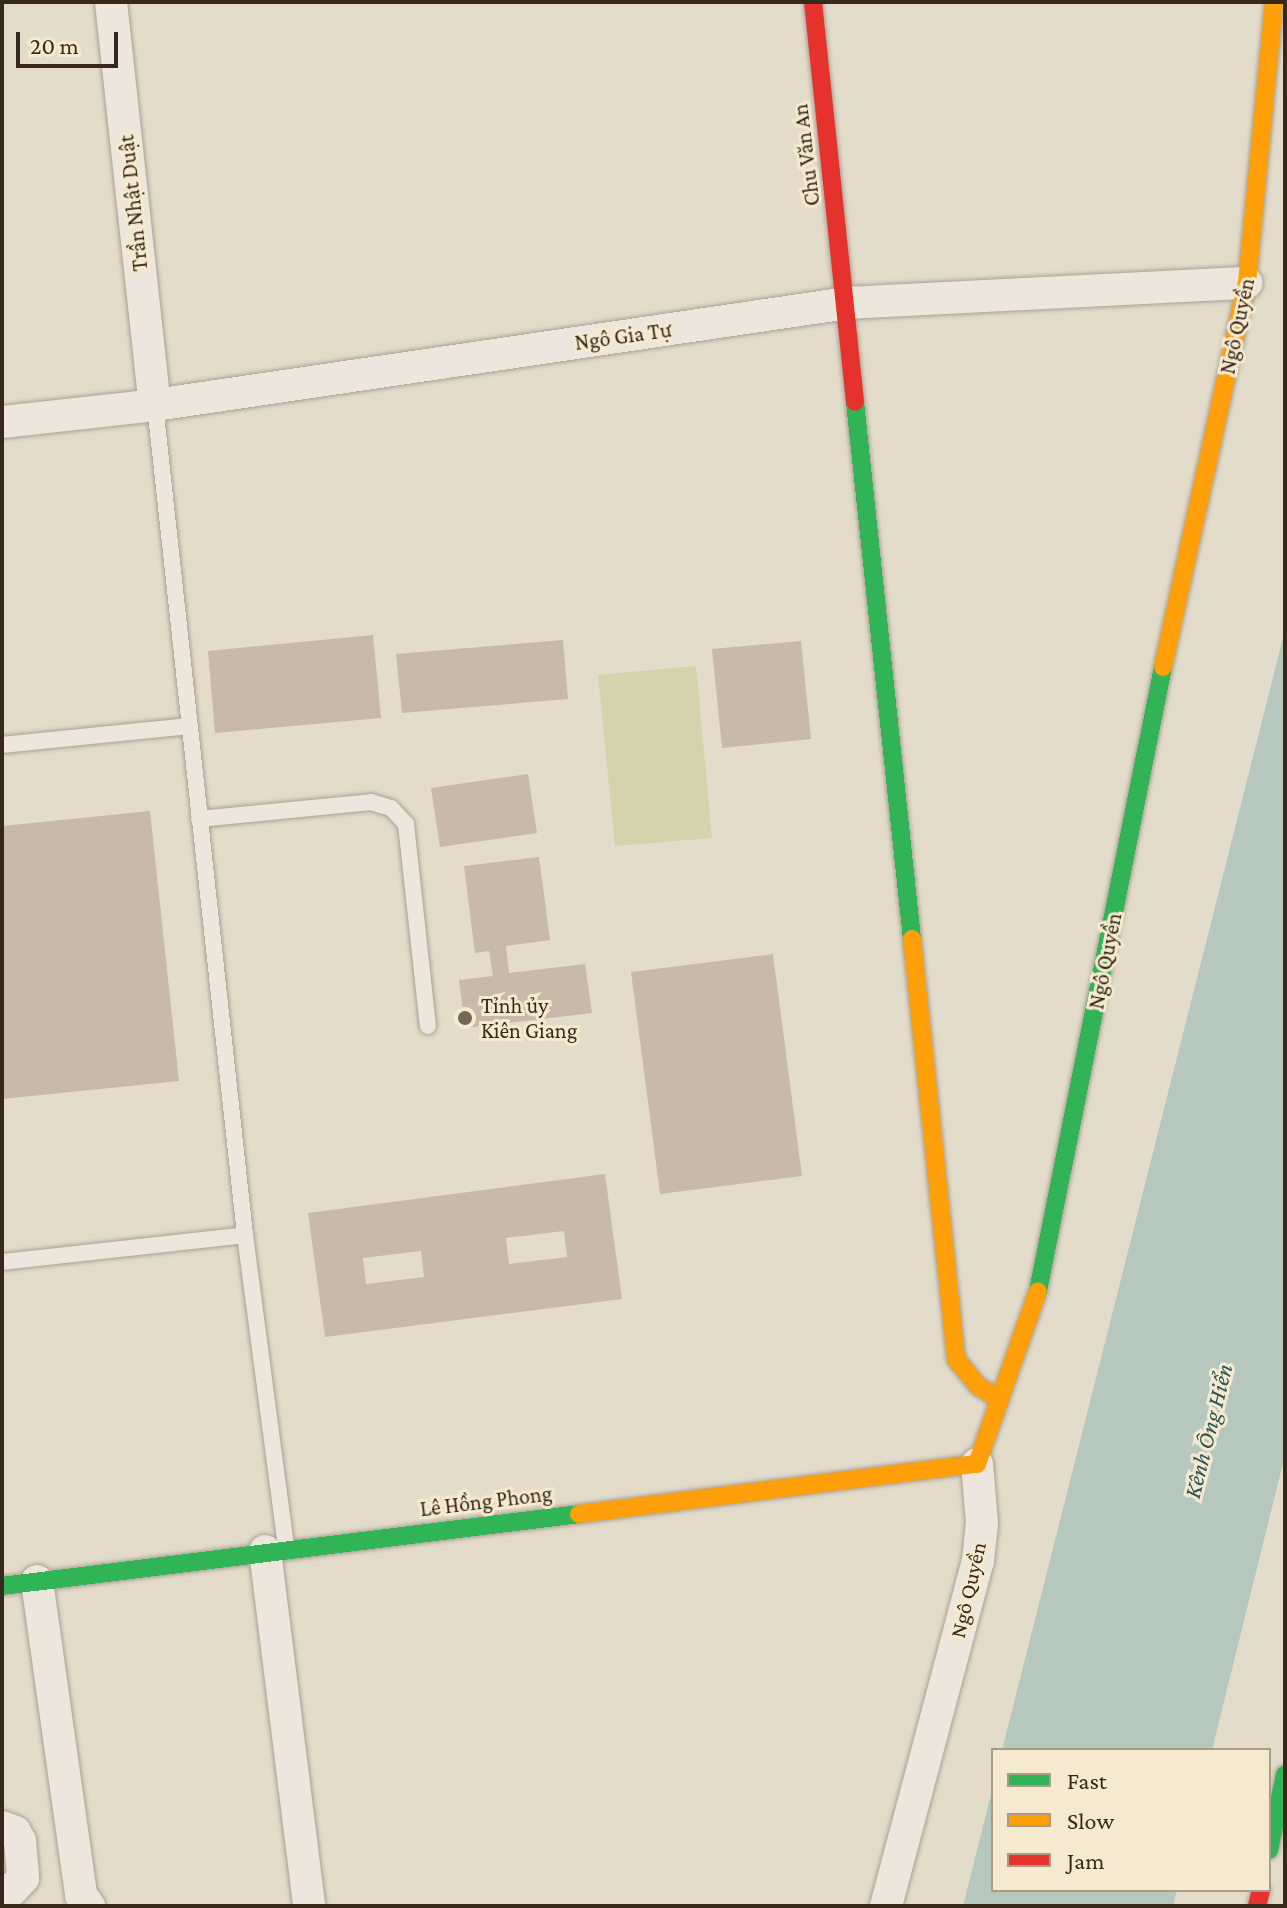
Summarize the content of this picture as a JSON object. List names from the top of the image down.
{
  "streets": {
    "street": [
      "Chu Văn An",
      "Trần Nhật Duật",
      "Ngô Quyền",
      "Ngô Gia Tự",
      "Lê Hồng Phong"
    ]
  },
  "crossings": [
    ["Chu Văn An", "Ngô Quyền"],
    ["Chu Văn An", "Ngô Gia Tự"],
    ["Trần Nhật Duật", "Ngô Gia Tự"],
    ["Ngô Quyền", "Ngô Gia Tự"],
    ["Ngô Quyền", "Lê Hồng Phong"]
  ],
  "water": ["Kênh Ông Hiển"],
  "places": ["Tỉnh ủy Kiên Giang"],
  "legend": ["Fast", "Slow", "Jam"],
  "scale_bar": "20 m"
}
